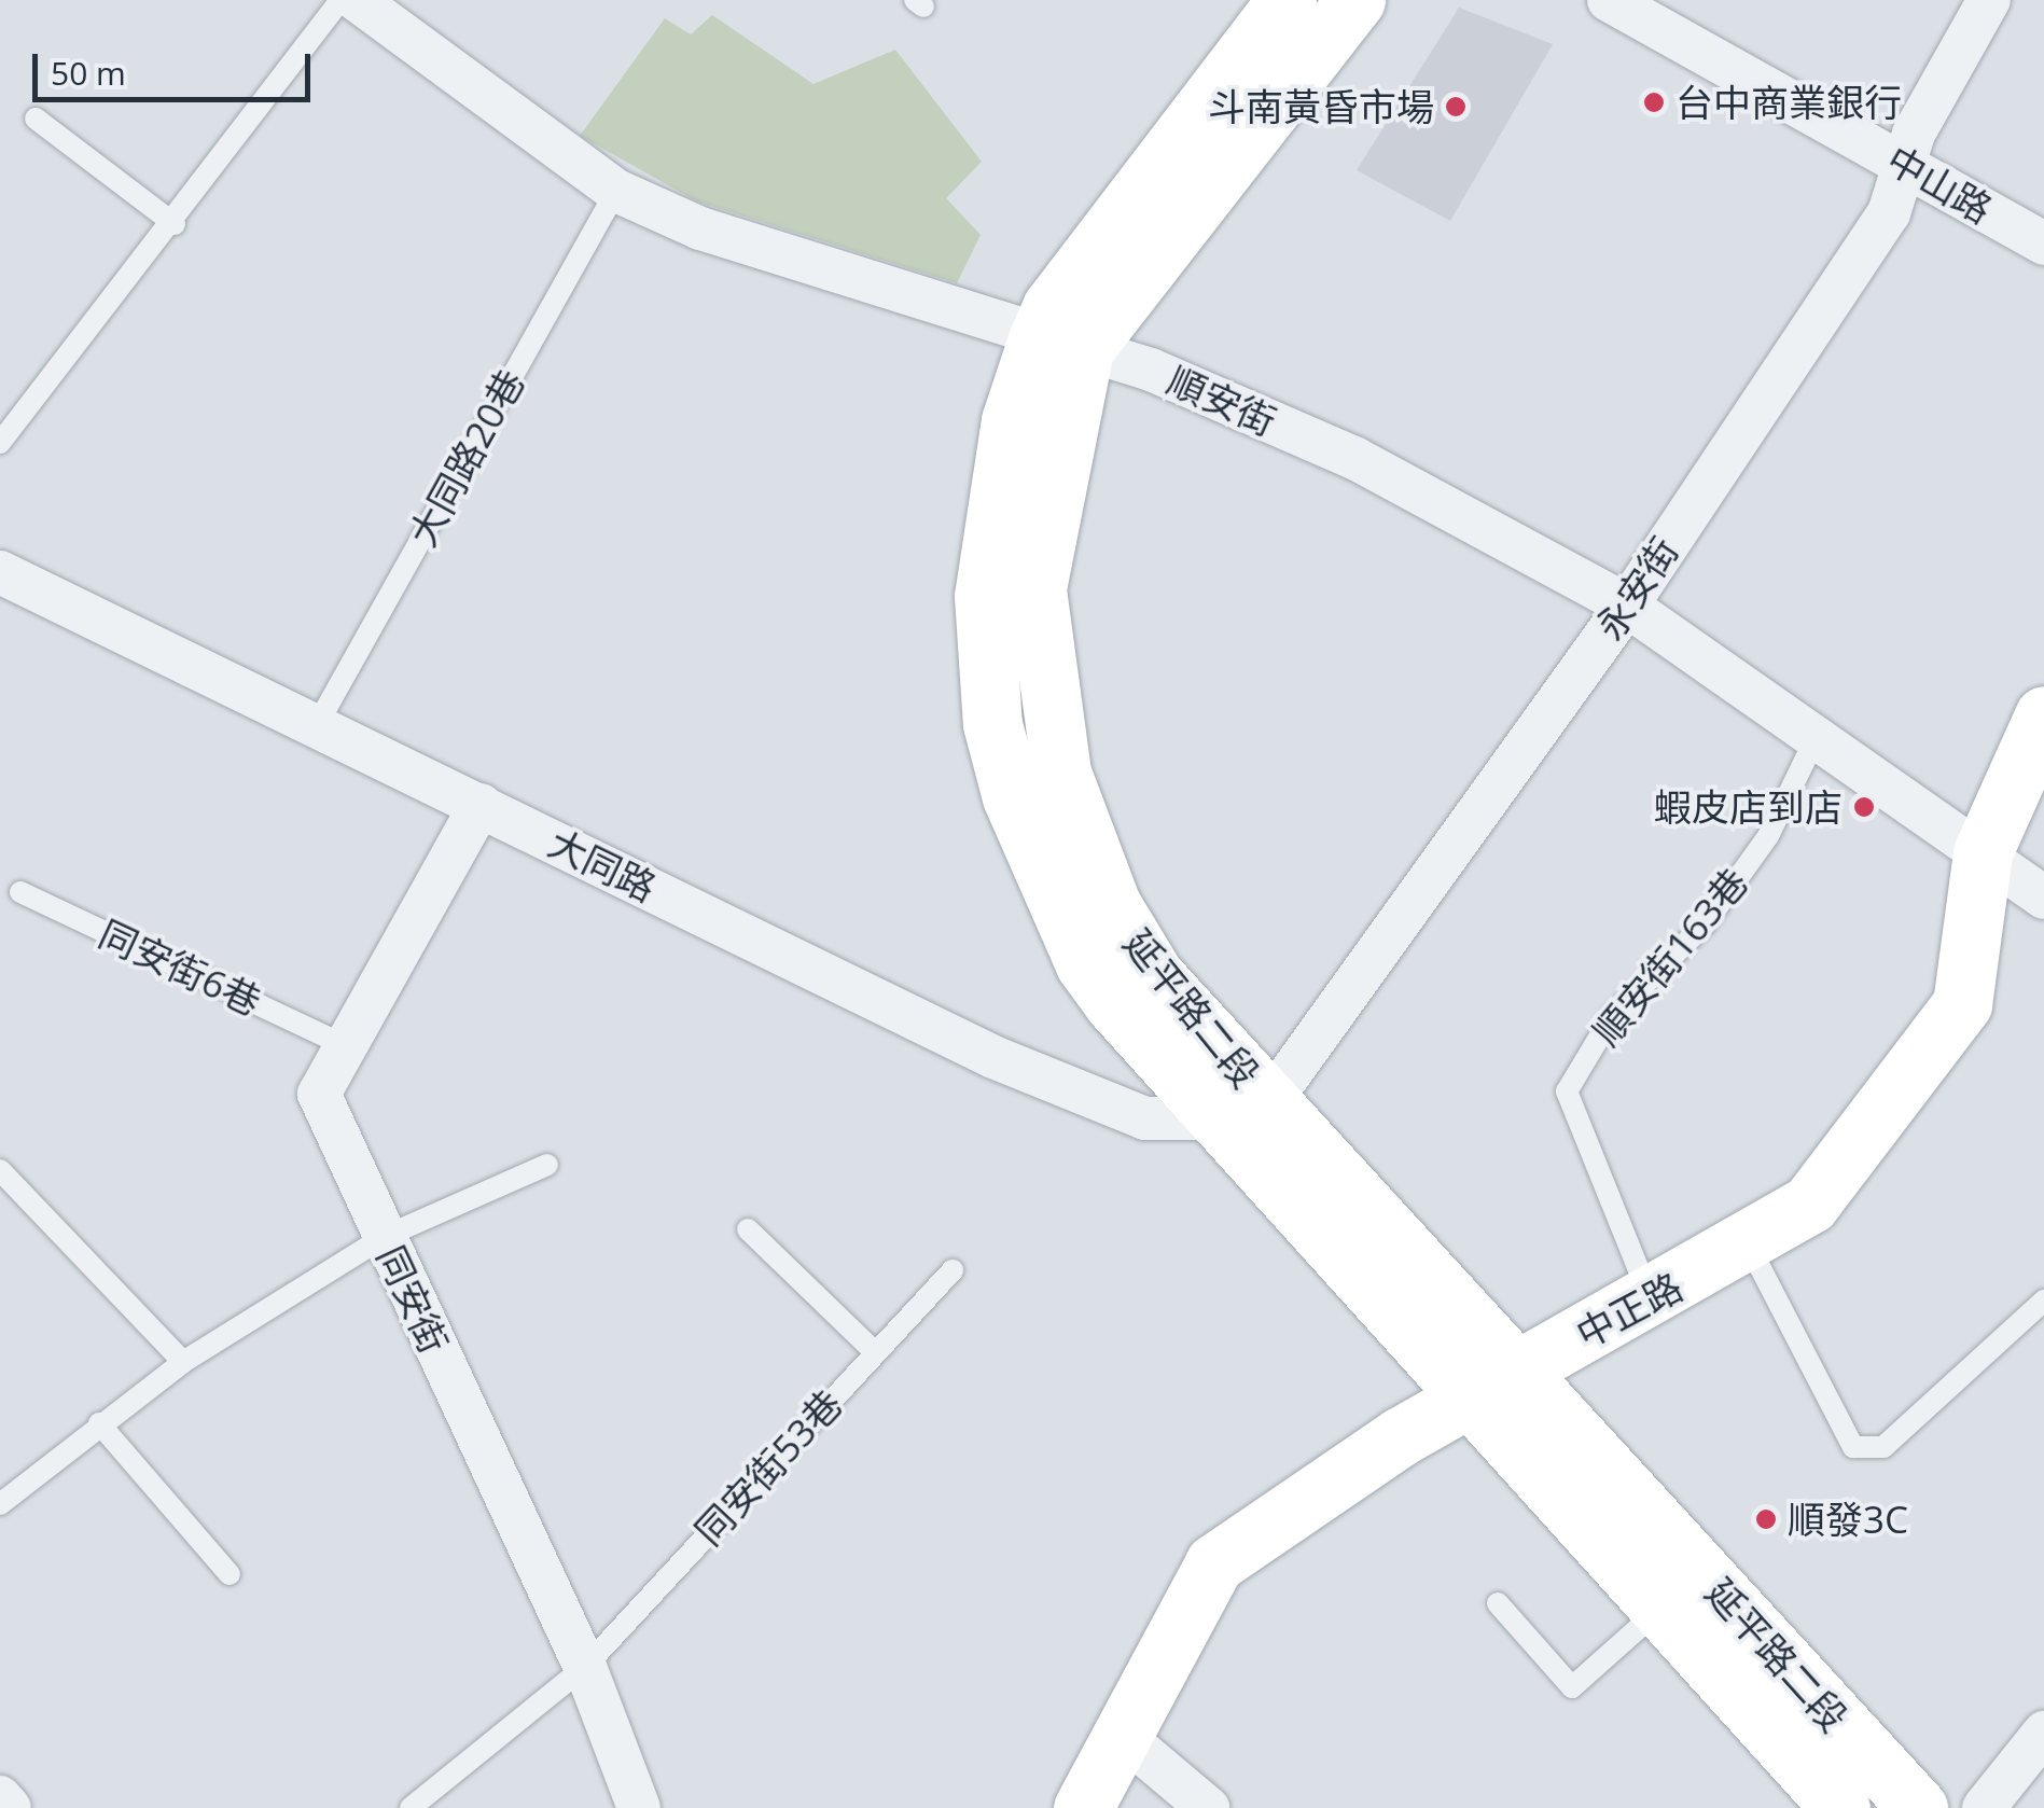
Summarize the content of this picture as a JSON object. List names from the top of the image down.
{
  "streets": {
    "main road": ["延平路二段", "中正路"],
    "street": [
      "中山路",
      "順安街",
      "永安街",
      "大同路",
      "同安街"
    ],
    "lane": [
      "大同路20巷",
      "順安街163巷",
      "同安街6巷",
      "同安街53巷"
    ]
  },
  "crossings": [
    ["中山路", "永安街"],
    ["順安街", "大同路20巷"],
    ["順安街", "永安街"],
    ["順安街", "順安街163巷"],
    ["順安街", "延平路二段"],
    ["順安街", "中正路"],
    ["大同路20巷", "大同路"],
    ["永安街", "大同路"],
    ["永安街", "延平路二段"],
    ["大同路", "延平路二段"],
    ["大同路", "同安街"],
    ["順安街163巷", "中正路"],
    ["同安街6巷", "同安街"],
    ["延平路二段", "中正路"],
    ["同安街", "同安街53巷"]
  ],
  "places": [
    "台中商業銀行",
    "斗南黃昏市場",
    "蝦皮店到店",
    "順發3C"
  ],
  "scale_bar": "50 m"
}
